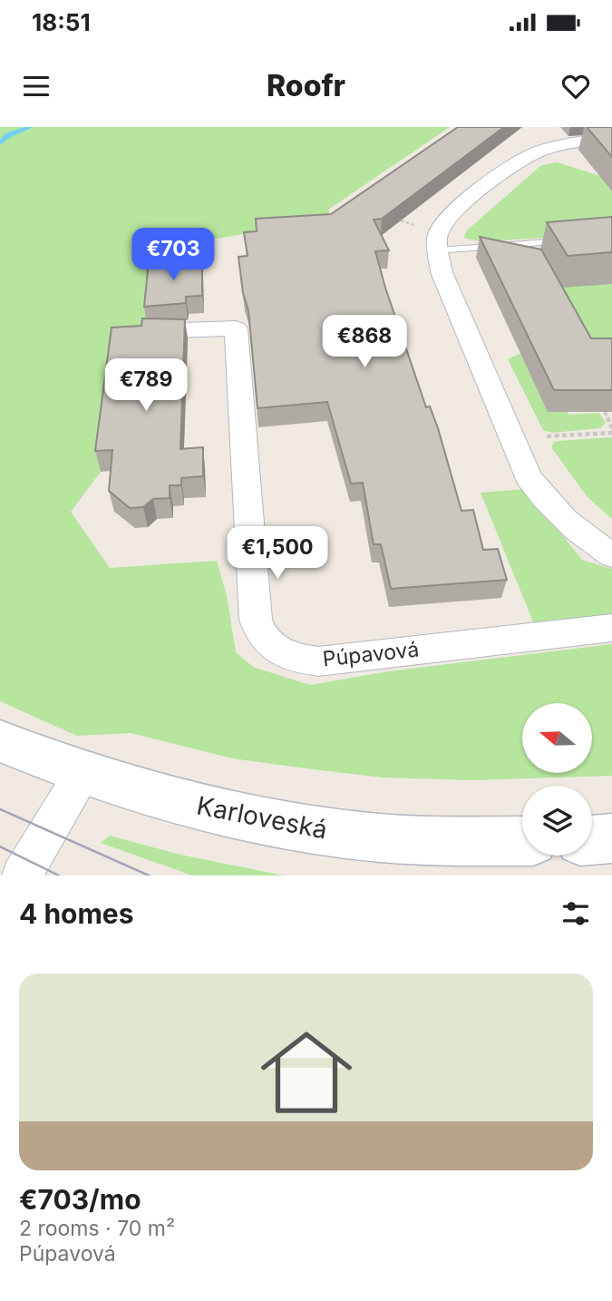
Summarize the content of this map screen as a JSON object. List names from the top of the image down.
{
  "streets": {
    "main road": ["Karloveská"],
    "street": ["Púpavová"]
  },
  "north": "left",
  "page": {
    "status": "18:51",
    "header": "Roofr",
    "price": [
      "€703",
      "€868",
      "€789",
      "€1,500"
    ],
    "heading": "4 homes",
    "list": [
      {
        "name": "€703/mo",
        "note": "2 rooms · 70 m² · Púpavová"
      }
    ]
  }
}
